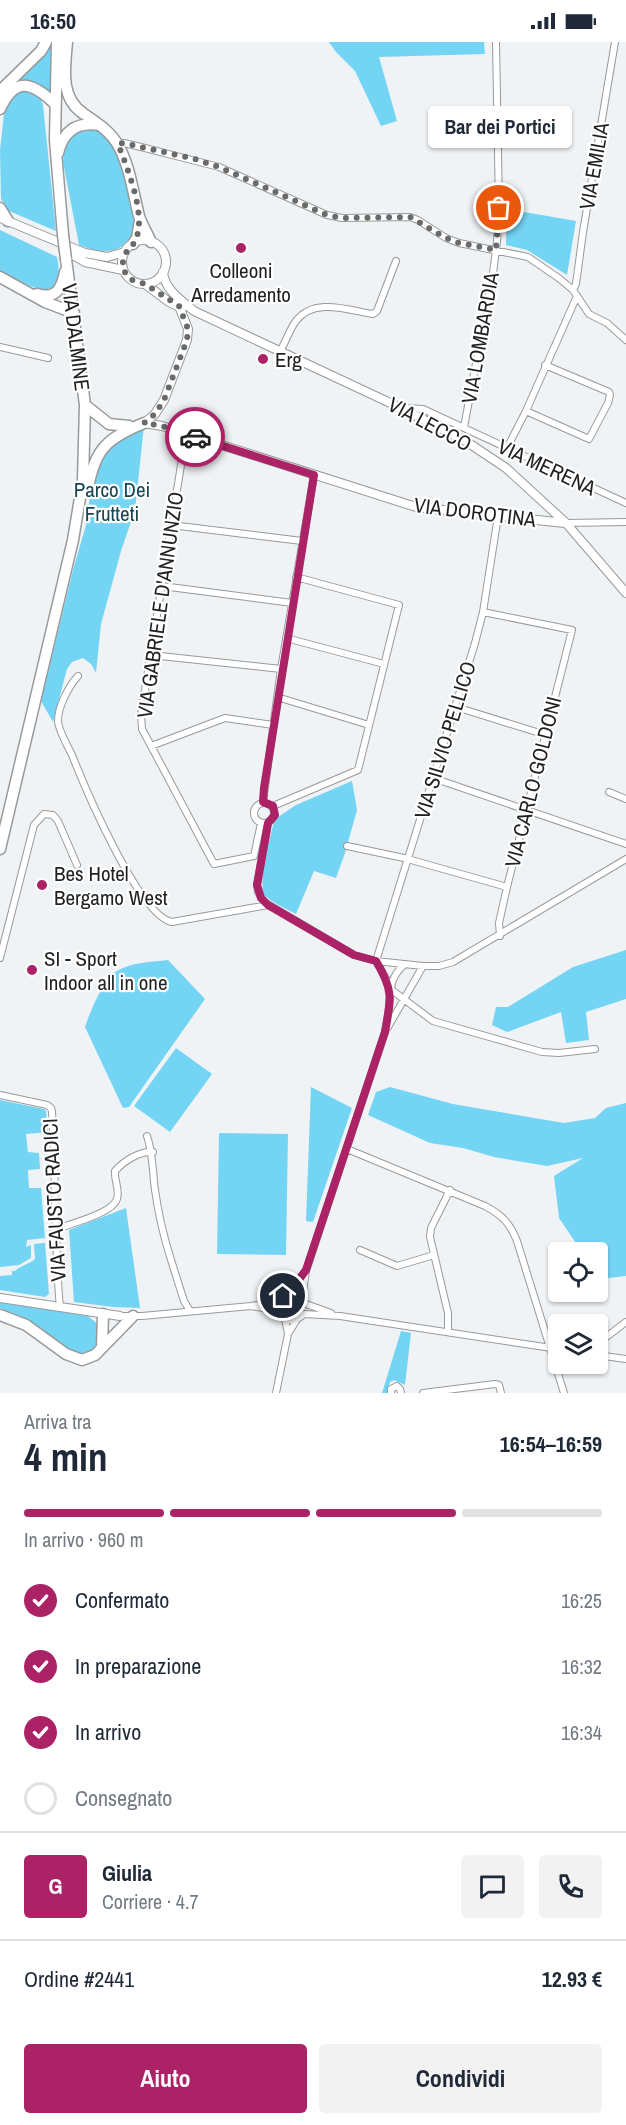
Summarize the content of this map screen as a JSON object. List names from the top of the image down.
{
  "streets": {
    "highway": ["VIA DALMINE"],
    "main road": ["VIA LECCO", "VIA DOROTINA"],
    "street": [
      "VIA EMILIA",
      "VIA LOMBARDIA",
      "VIA MERENA",
      "VIA GABRIELE D'ANNUNZIO",
      "VIA SILVIO PELLICO",
      "VIA CARLO GOLDONI",
      "VIA FAUSTO RADICI"
    ]
  },
  "crossings": [
    ["VIA EMILIA", "VIA MERENA"],
    ["VIA LOMBARDIA", "VIA MERENA"],
    ["VIA LECCO", "VIA MERENA"],
    ["VIA LECCO", "VIA DOROTINA"],
    ["VIA MERENA", "VIA DOROTINA"],
    ["VIA DOROTINA", "VIA GABRIELE D'ANNUNZIO"],
    ["VIA DOROTINA", "VIA SILVIO PELLICO"],
    ["VIA SILVIO PELLICO", "VIA CARLO GOLDONI"]
  ],
  "parks": ["Parco Dei Frutteti"],
  "places": [
    "Bar dei Portici",
    "Colleoni Arredamento",
    "Erg",
    "Bes Hotel Bergamo West",
    "SI - Sport Indoor all in one"
  ],
  "page": {
    "status": "16:50",
    "bubble": "Bar dei Portici",
    "heading": ["4 min", "Arriva tra", "16:54–16:59"],
    "panel": [
      "Giulia",
      "Corriere · 4.7",
      "Ordine #2441",
      "12.93 €"
    ],
    "bar": "In arrivo · 960 m",
    "list": [
      ["Confermato", "16:25"],
      ["In preparazione", "16:32"],
      ["In arrivo", "16:34"],
      "Consegnato"
    ],
    "round": "G",
    "buttons": ["Aiuto", "Condividi"]
  }
}
